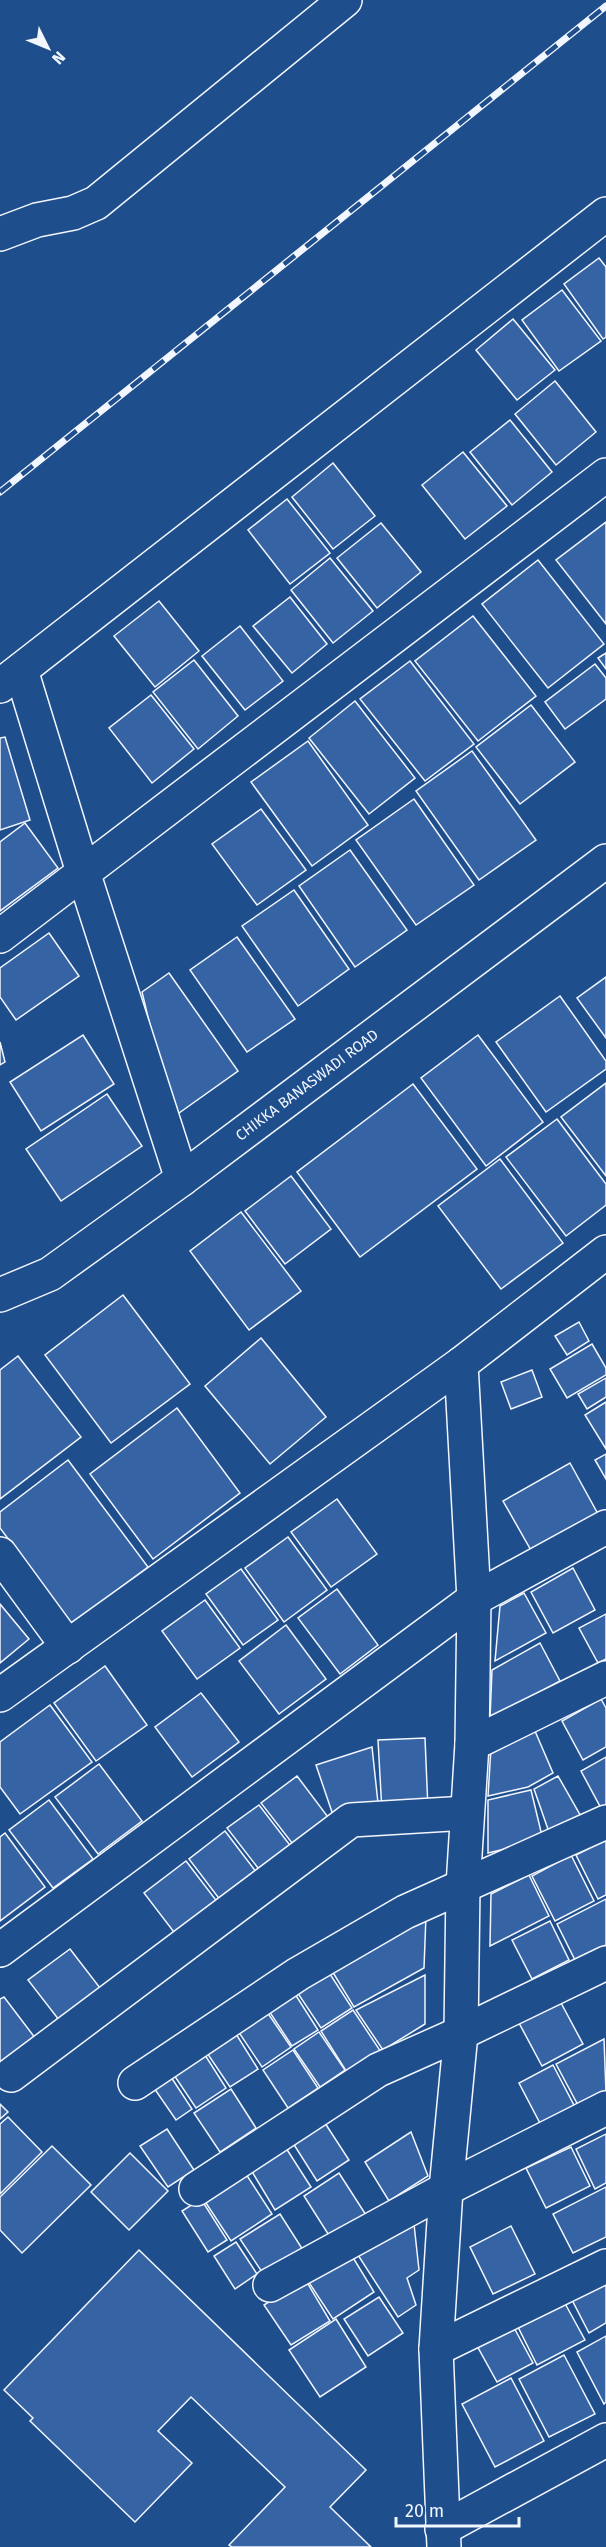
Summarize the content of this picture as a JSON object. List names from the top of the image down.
{
  "streets": {
    "street": ["CHIKKA BANASWADI ROAD"]
  },
  "scale_bar": "20 m",
  "north": "bottom right"
}
